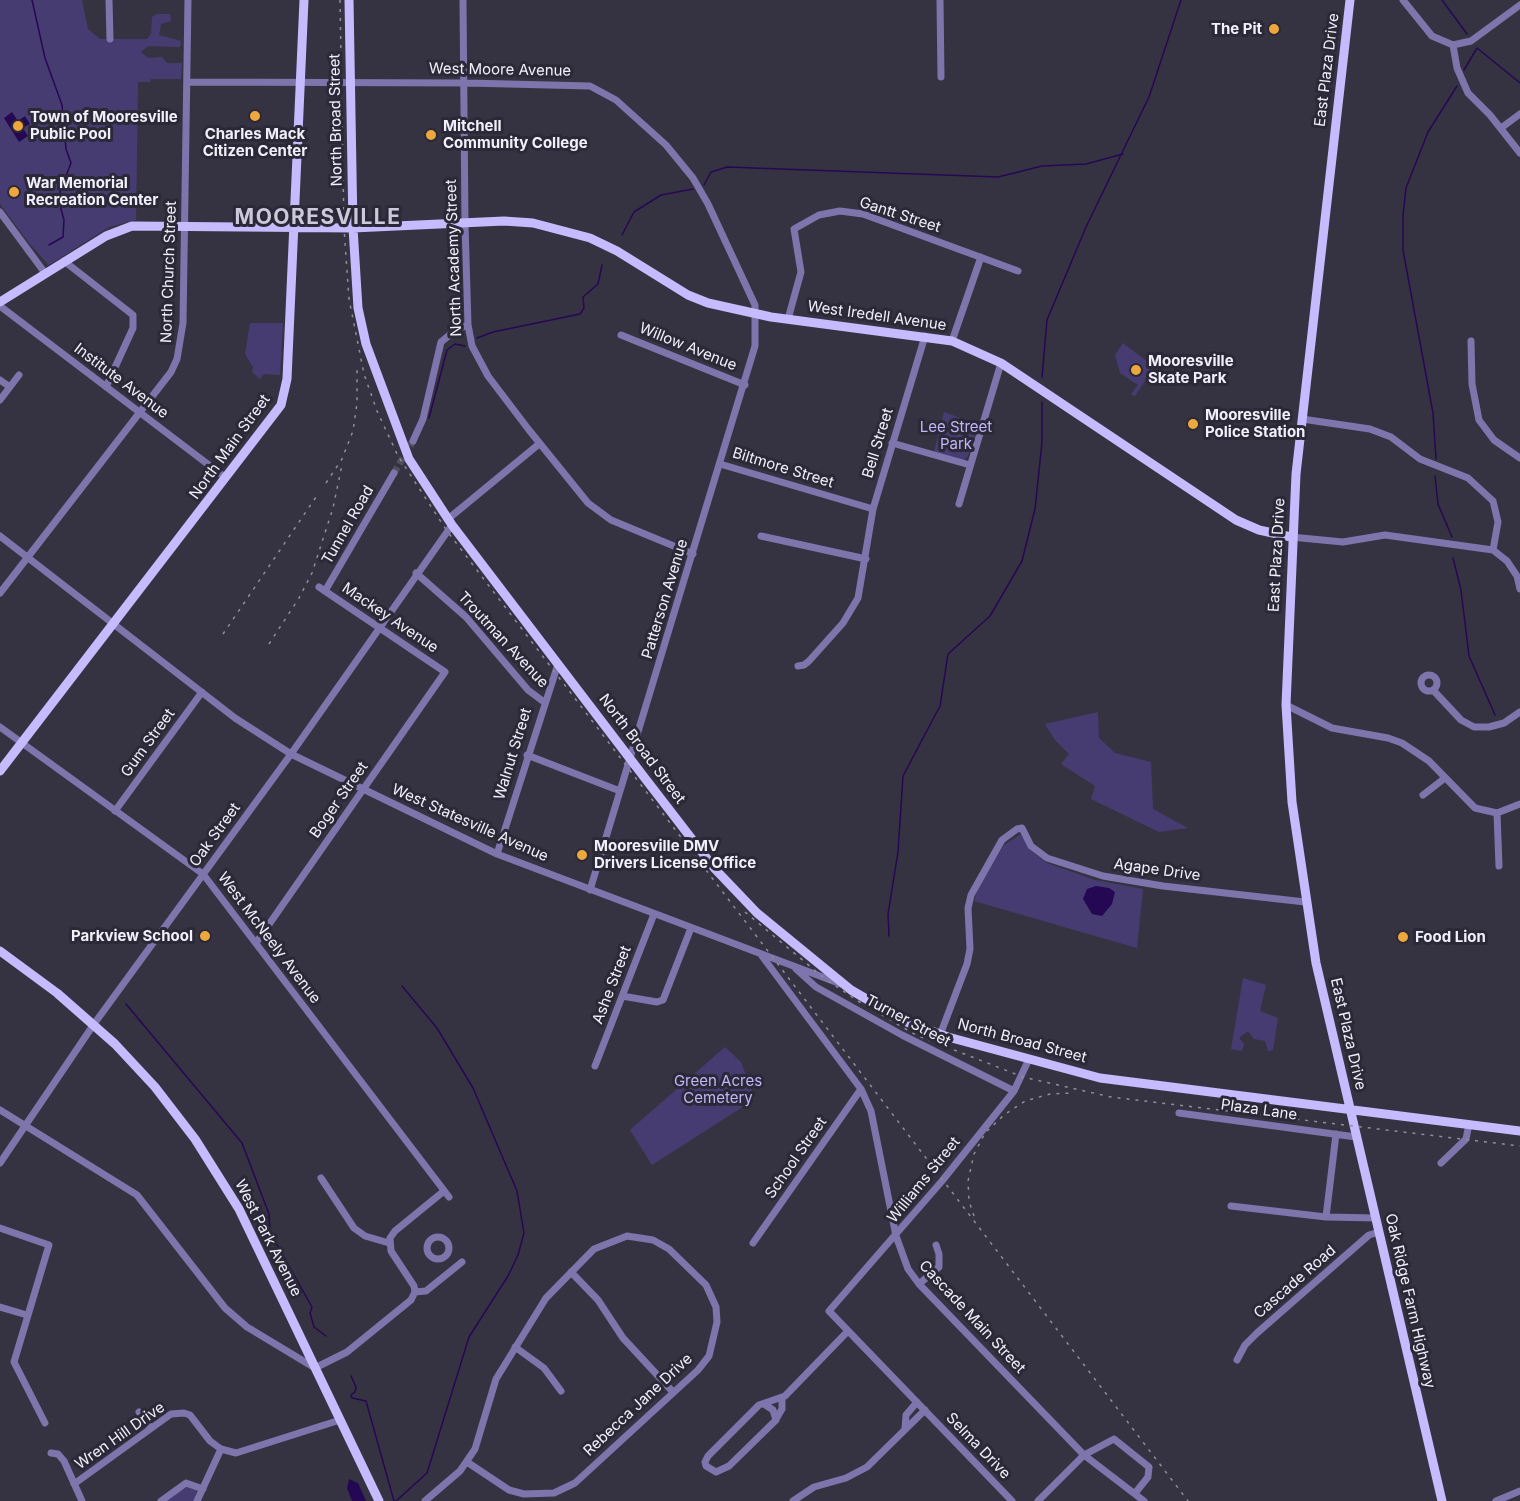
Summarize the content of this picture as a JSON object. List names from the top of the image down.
{
  "streets": {
    "main road": [
      "East Plaza Drive",
      "North Broad Street",
      "West Iredell Avenue",
      "North Main Street",
      "West Park Avenue",
      "Oak Ridge Farm Highway"
    ],
    "street": [
      "West Moore Avenue",
      "Gantt Street",
      "North Academy Street",
      "North Church Street",
      "Willow Avenue",
      "Institute Avenue",
      "Bell Street",
      "Biltmore Street",
      "Tunnel Road",
      "Patterson Avenue",
      "Mackey Avenue",
      "Troutman Avenue",
      "Gum Street",
      "Walnut Street",
      "Boger Street",
      "West Statesville Avenue",
      "Oak Street",
      "Agape Drive",
      "West McNeely Avenue",
      "Ashe Street",
      "Turner Street",
      "Plaza Lane",
      "School Street",
      "Williams Street",
      "Cascade Road",
      "Cascade Main Street",
      "Rebecca Jane Drive",
      "Wren Hill Drive",
      "Selma Drive"
    ]
  },
  "crossings": [
    ["West Moore Avenue", "North Broad Street"],
    ["West Moore Avenue", "North Academy Street"],
    ["West Moore Avenue", "North Church Street"],
    ["West Moore Avenue", "West Iredell Avenue"],
    ["West Moore Avenue", "North Main Street"],
    ["West Moore Avenue", "Patterson Avenue"],
    ["East Plaza Drive", "North Broad Street"],
    ["East Plaza Drive", "West Iredell Avenue"],
    ["East Plaza Drive", "Agape Drive"],
    ["East Plaza Drive", "Oak Ridge Farm Highway"],
    ["North Broad Street", "West Iredell Avenue"],
    ["North Broad Street", "Patterson Avenue"],
    ["North Broad Street", "Walnut Street"],
    ["North Broad Street", "West Statesville Avenue"],
    ["North Broad Street", "Oak Street"],
    ["North Broad Street", "Agape Drive"],
    ["North Broad Street", "Williams Street"],
    ["North Broad Street", "Oak Ridge Farm Highway"],
    ["Gantt Street", "West Iredell Avenue"],
    ["North Academy Street", "West Iredell Avenue"],
    ["North Academy Street", "Patterson Avenue"],
    ["North Academy Street", "Oak Street"],
    ["North Church Street", "West Iredell Avenue"],
    ["North Church Street", "Institute Avenue"],
    ["North Church Street", "West Statesville Avenue"],
    ["West Iredell Avenue", "Bell Street"],
    ["West Iredell Avenue", "North Main Street"],
    ["West Iredell Avenue", "Patterson Avenue"],
    ["Willow Avenue", "Patterson Avenue"],
    ["Institute Avenue", "North Main Street"],
    ["Bell Street", "Biltmore Street"],
    ["North Main Street", "West Statesville Avenue"],
    ["North Main Street", "West McNeely Avenue"],
    ["Biltmore Street", "Patterson Avenue"],
    ["Tunnel Road", "Mackey Avenue"],
    ["Patterson Avenue", "West Statesville Avenue"],
    ["Mackey Avenue", "Boger Street"],
    ["Mackey Avenue", "Oak Street"],
    ["Troutman Avenue", "Walnut Street"],
    ["Troutman Avenue", "Oak Street"],
    ["Gum Street", "West Statesville Avenue"],
    ["Gum Street", "West McNeely Avenue"],
    ["Walnut Street", "West Statesville Avenue"],
    ["Boger Street", "West Statesville Avenue"],
    ["Boger Street", "West McNeely Avenue"],
    ["West Statesville Avenue", "Oak Street"],
    ["West Statesville Avenue", "Ashe Street"],
    ["West Statesville Avenue", "Turner Street"],
    ["West Statesville Avenue", "Cascade Main Street"],
    ["Oak Street", "West McNeely Avenue"],
    ["Oak Street", "West Park Avenue"],
    ["Turner Street", "Williams Street"],
    ["Plaza Lane", "Oak Ridge Farm Highway"],
    ["School Street", "Cascade Main Street"],
    ["Williams Street", "Cascade Main Street"],
    ["Williams Street", "Selma Drive"],
    ["Cascade Road", "Oak Ridge Farm Highway"]
  ],
  "districts": ["MOORESVILLE"],
  "parks": ["Lee Street Park", "Green Acres Cemetery"],
  "places": [
    "The Pit",
    "Charles Mack Citizen Center",
    "Town of Mooresville Public Pool",
    "Mitchell Community College",
    "War Memorial Recreation Center",
    "Mooresville Skate Park",
    "Mooresville Police Station",
    "Mooresville DMV Drivers License Office",
    "Parkview School",
    "Food Lion"
  ]
}
